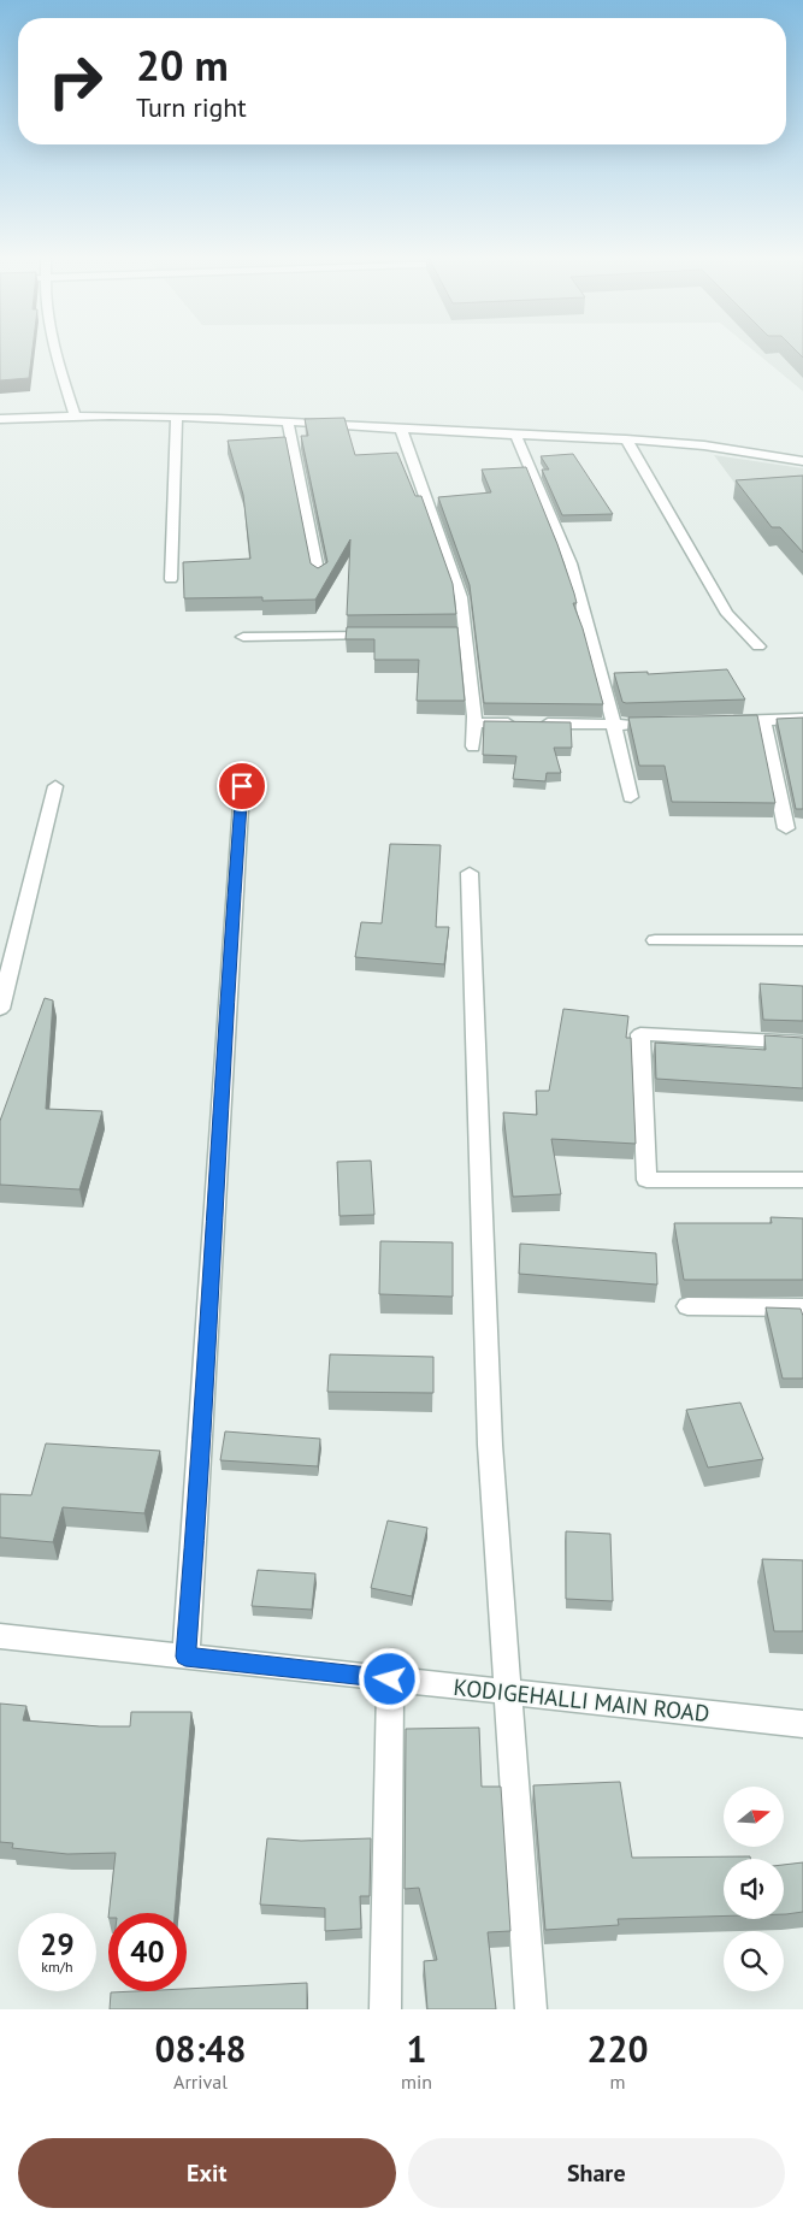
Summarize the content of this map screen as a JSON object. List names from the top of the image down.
{
  "streets": {
    "street": ["KODIGEHALLI MAIN ROAD"]
  },
  "north": "right",
  "page": {
    "turn": ["20 m", "Turn right"],
    "speed": "29 km/h",
    "limit": "40",
    "eta": [
      "08:48",
      "Arrival",
      "1",
      "min",
      "220",
      "m"
    ],
    "buttons": ["Exit", "Share"]
  }
}
